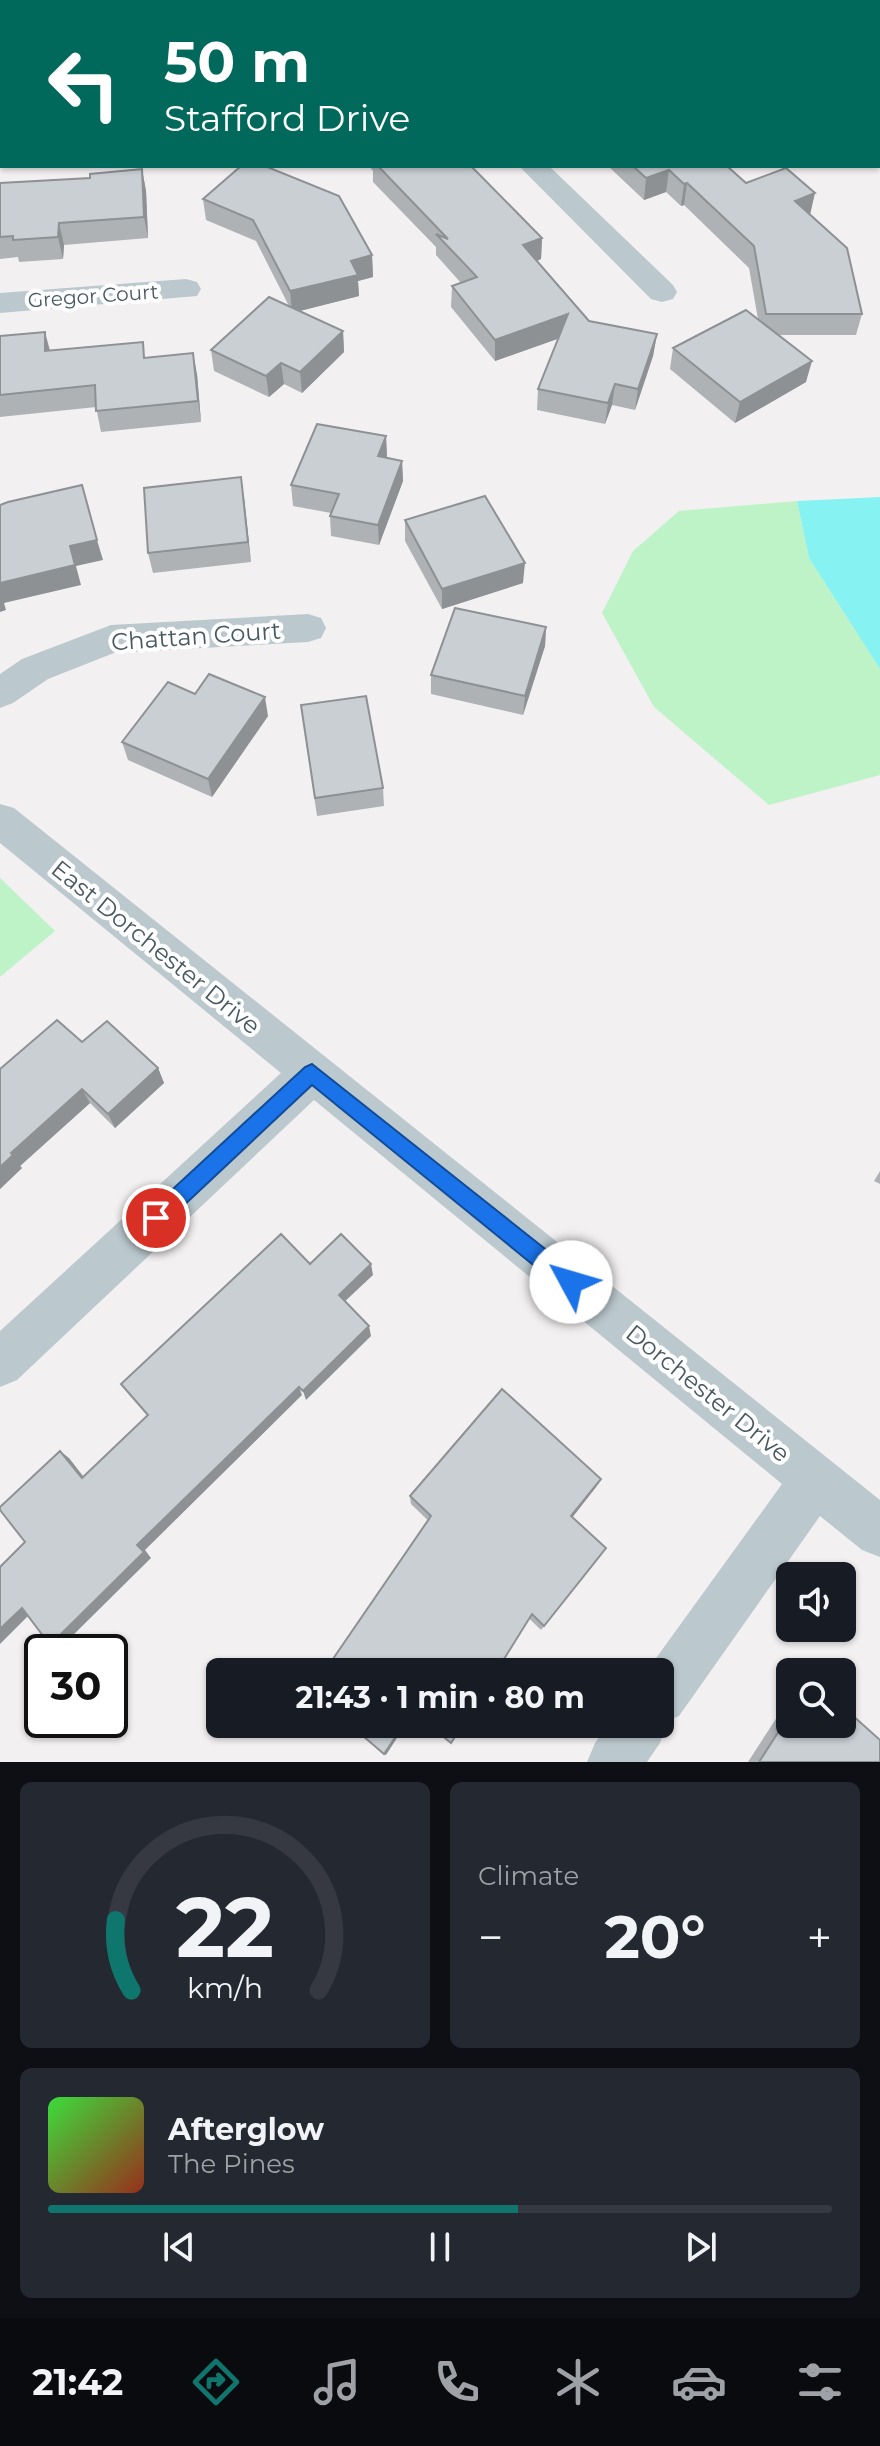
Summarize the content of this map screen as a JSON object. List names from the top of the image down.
{
  "streets": {
    "street": [
      "Gregor Court",
      "Chattan Court",
      "East Dorchester Drive",
      "Dorchester Drive"
    ]
  },
  "crossings": [
    ["East Dorchester Drive", "Dorchester Drive"]
  ],
  "page": {
    "turn": ["50 m", "Stafford Drive"],
    "limit": "30",
    "trip": "21:43 · 1 min · 80 m",
    "tile": "Climate",
    "heat": ["−", "20°", "+"],
    "song": ["Afterglow", "The Pines"],
    "tabs": "21:42",
    "gauge": ["22", "km/h"]
  }
}
